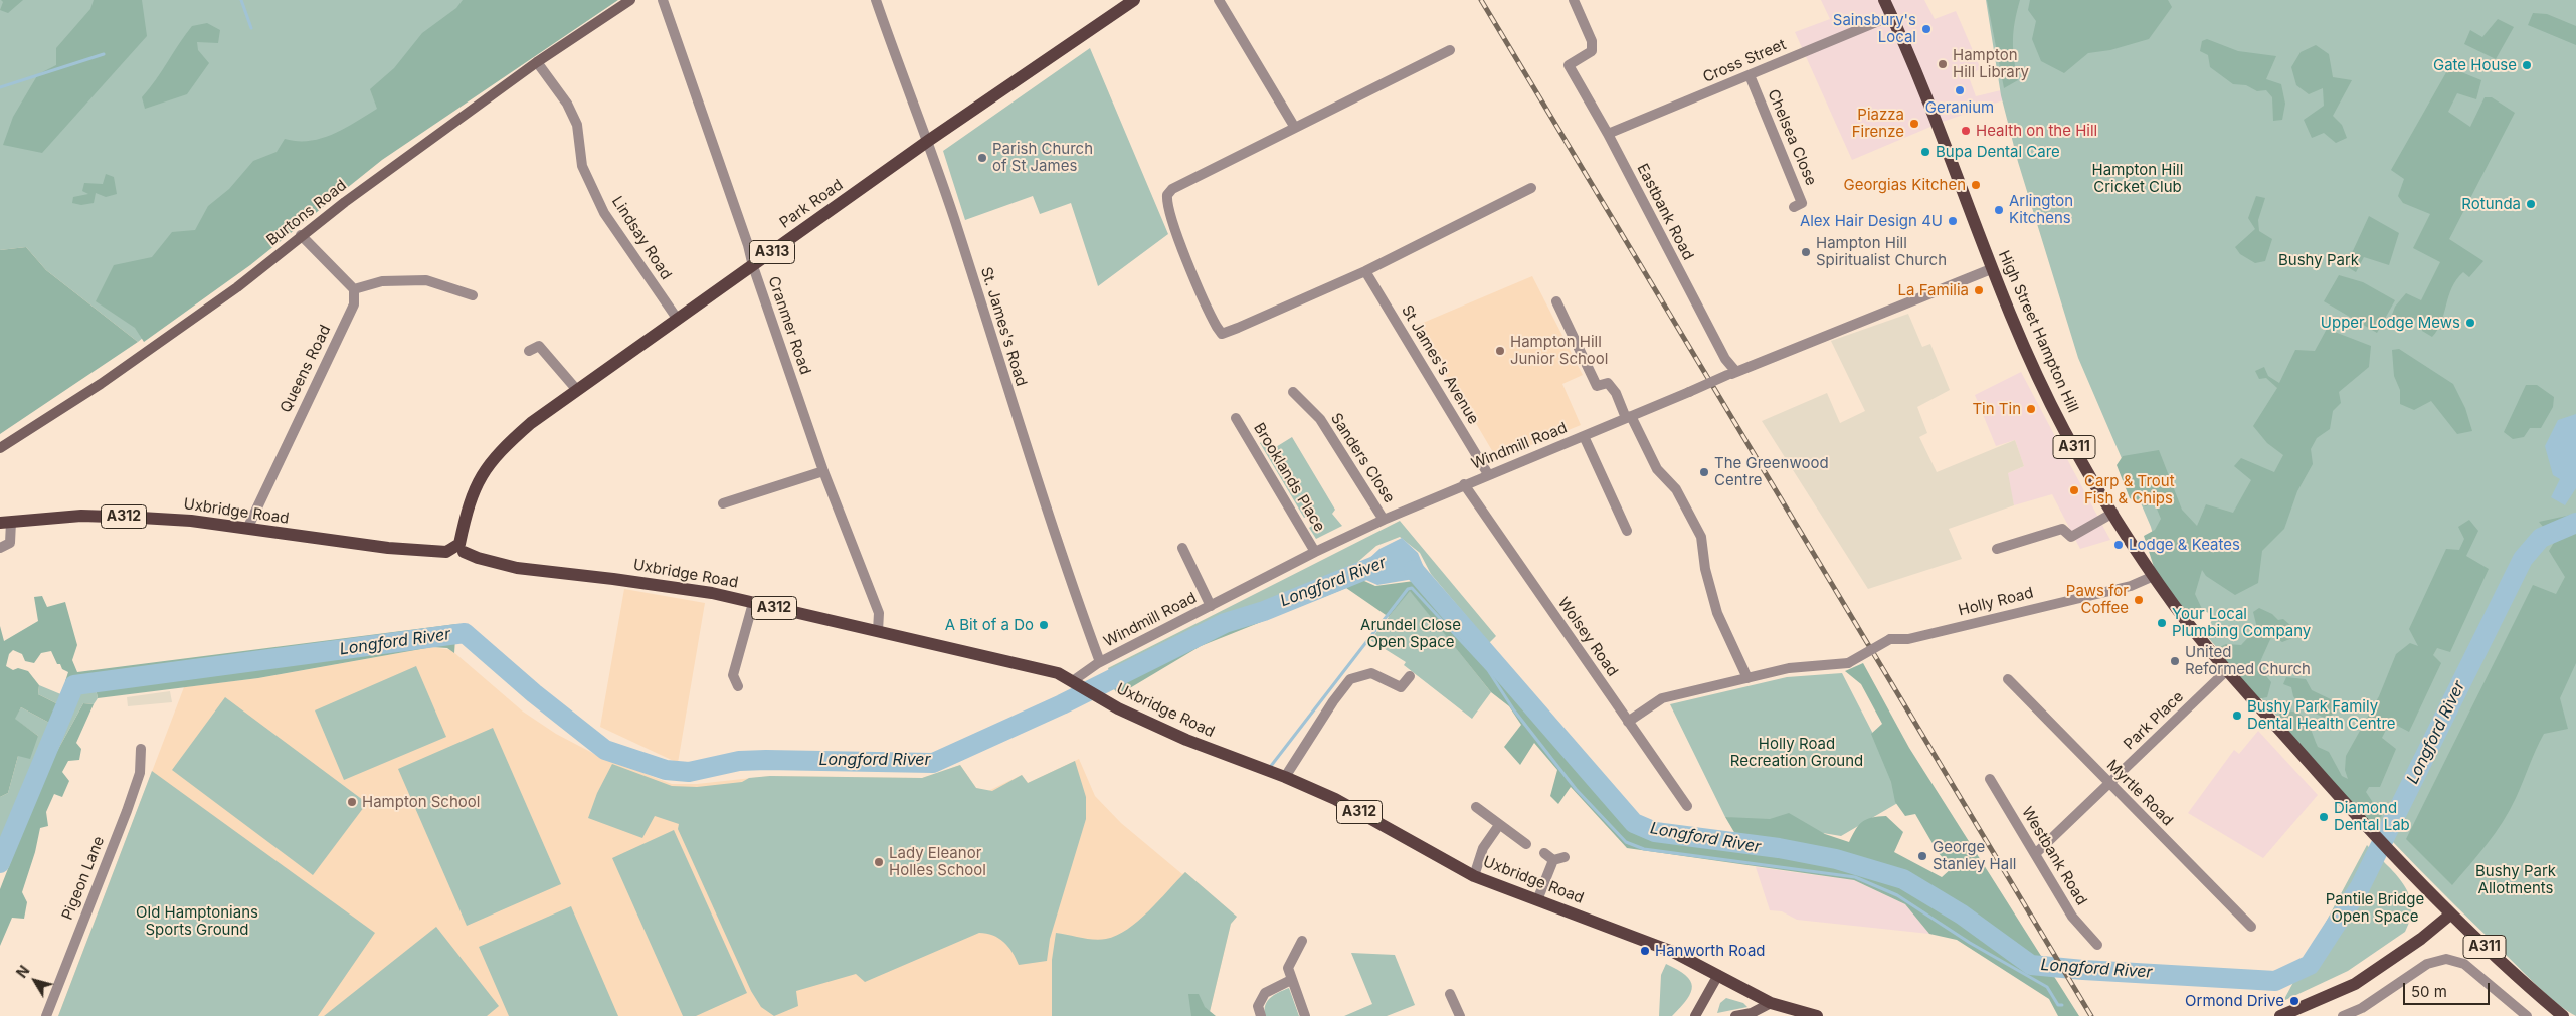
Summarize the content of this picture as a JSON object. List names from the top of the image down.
{
  "streets": {
    "main road": [
      "Park Road",
      "A313",
      "High Street Hampton Hill",
      "A311",
      "Uxbridge Road",
      "A312"
    ],
    "street": [
      "Cross Street",
      "Chelsea Close",
      "Eastbank Road",
      "Burtons Road",
      "Lindsay Road",
      "Cranmer Road",
      "St. James's Road",
      "St James's Avenue",
      "Queens Road",
      "Windmill Road",
      "Sanders Close",
      "Brooklands Place",
      "Holly Road",
      "Wolsey Road",
      "Park Place",
      "Myrtle Road",
      "Westbank Road",
      "Pigeon Lane"
    ]
  },
  "crossings": [
    ["Cross Street", "Chelsea Close"],
    ["Cross Street", "Eastbank Road"],
    ["Cross Street", "High Street Hampton Hill"],
    ["Park Road", "Lindsay Road"],
    ["Park Road", "Cranmer Road"],
    ["Park Road", "St. James's Road"],
    ["Park Road", "Uxbridge Road"],
    ["Eastbank Road", "Windmill Road"],
    ["Burtons Road", "Lindsay Road"],
    ["Cranmer Road", "Uxbridge Road"],
    ["St. James's Road", "Windmill Road"],
    ["High Street Hampton Hill", "Windmill Road"],
    ["High Street Hampton Hill", "A311"],
    ["High Street Hampton Hill", "Holly Road"],
    ["High Street Hampton Hill", "Park Place"],
    ["St James's Avenue", "Windmill Road"],
    ["Queens Road", "Uxbridge Road"],
    ["Windmill Road", "Sanders Close"],
    ["Windmill Road", "Brooklands Place"],
    ["Windmill Road", "Uxbridge Road"],
    ["Windmill Road", "Wolsey Road"],
    ["Park Place", "Myrtle Road"],
    ["Park Place", "Westbank Road"]
  ],
  "water": ["Longford River"],
  "parks": [
    "Hampton Hill Cricket Club",
    "Bushy Park",
    "Arundel Close Open Space",
    "Holly Road Recreation Ground",
    "Bushy Park Allotments",
    "Pantile Bridge Open Space",
    "Old Hamptonians Sports Ground"
  ],
  "places": [
    "Sainsbury's Local",
    "Hampton Hill Library",
    "Gate House",
    "Geranium",
    "Piazza Firenze",
    "Health on the Hill",
    "Bupa Dental Care",
    "Parish Church of St James",
    "Georgias Kitchen",
    "Rotunda",
    "Arlington Kitchens",
    "Alex Hair Design 4U",
    "Hampton Hill Spiritualist Church",
    "La Familia",
    "Upper Lodge Mews",
    "Hampton Hill Junior School",
    "Tin Tin",
    "The Greenwood Centre",
    "Carp & Trout Fish & Chips",
    "Lodge & Keates",
    "Paws for Coffee",
    "Your Local Plumbing Company",
    "A Bit of a Do",
    "United Reformed Church",
    "Bushy Park Family Dental Health Centre",
    "Hampton School",
    "Diamond Dental Lab",
    "George Stanley Hall",
    "Lady Eleanor Holles School",
    "Hanworth Road",
    "Ormond Drive"
  ],
  "scale_bar": "50 m",
  "north": "top left"
}
